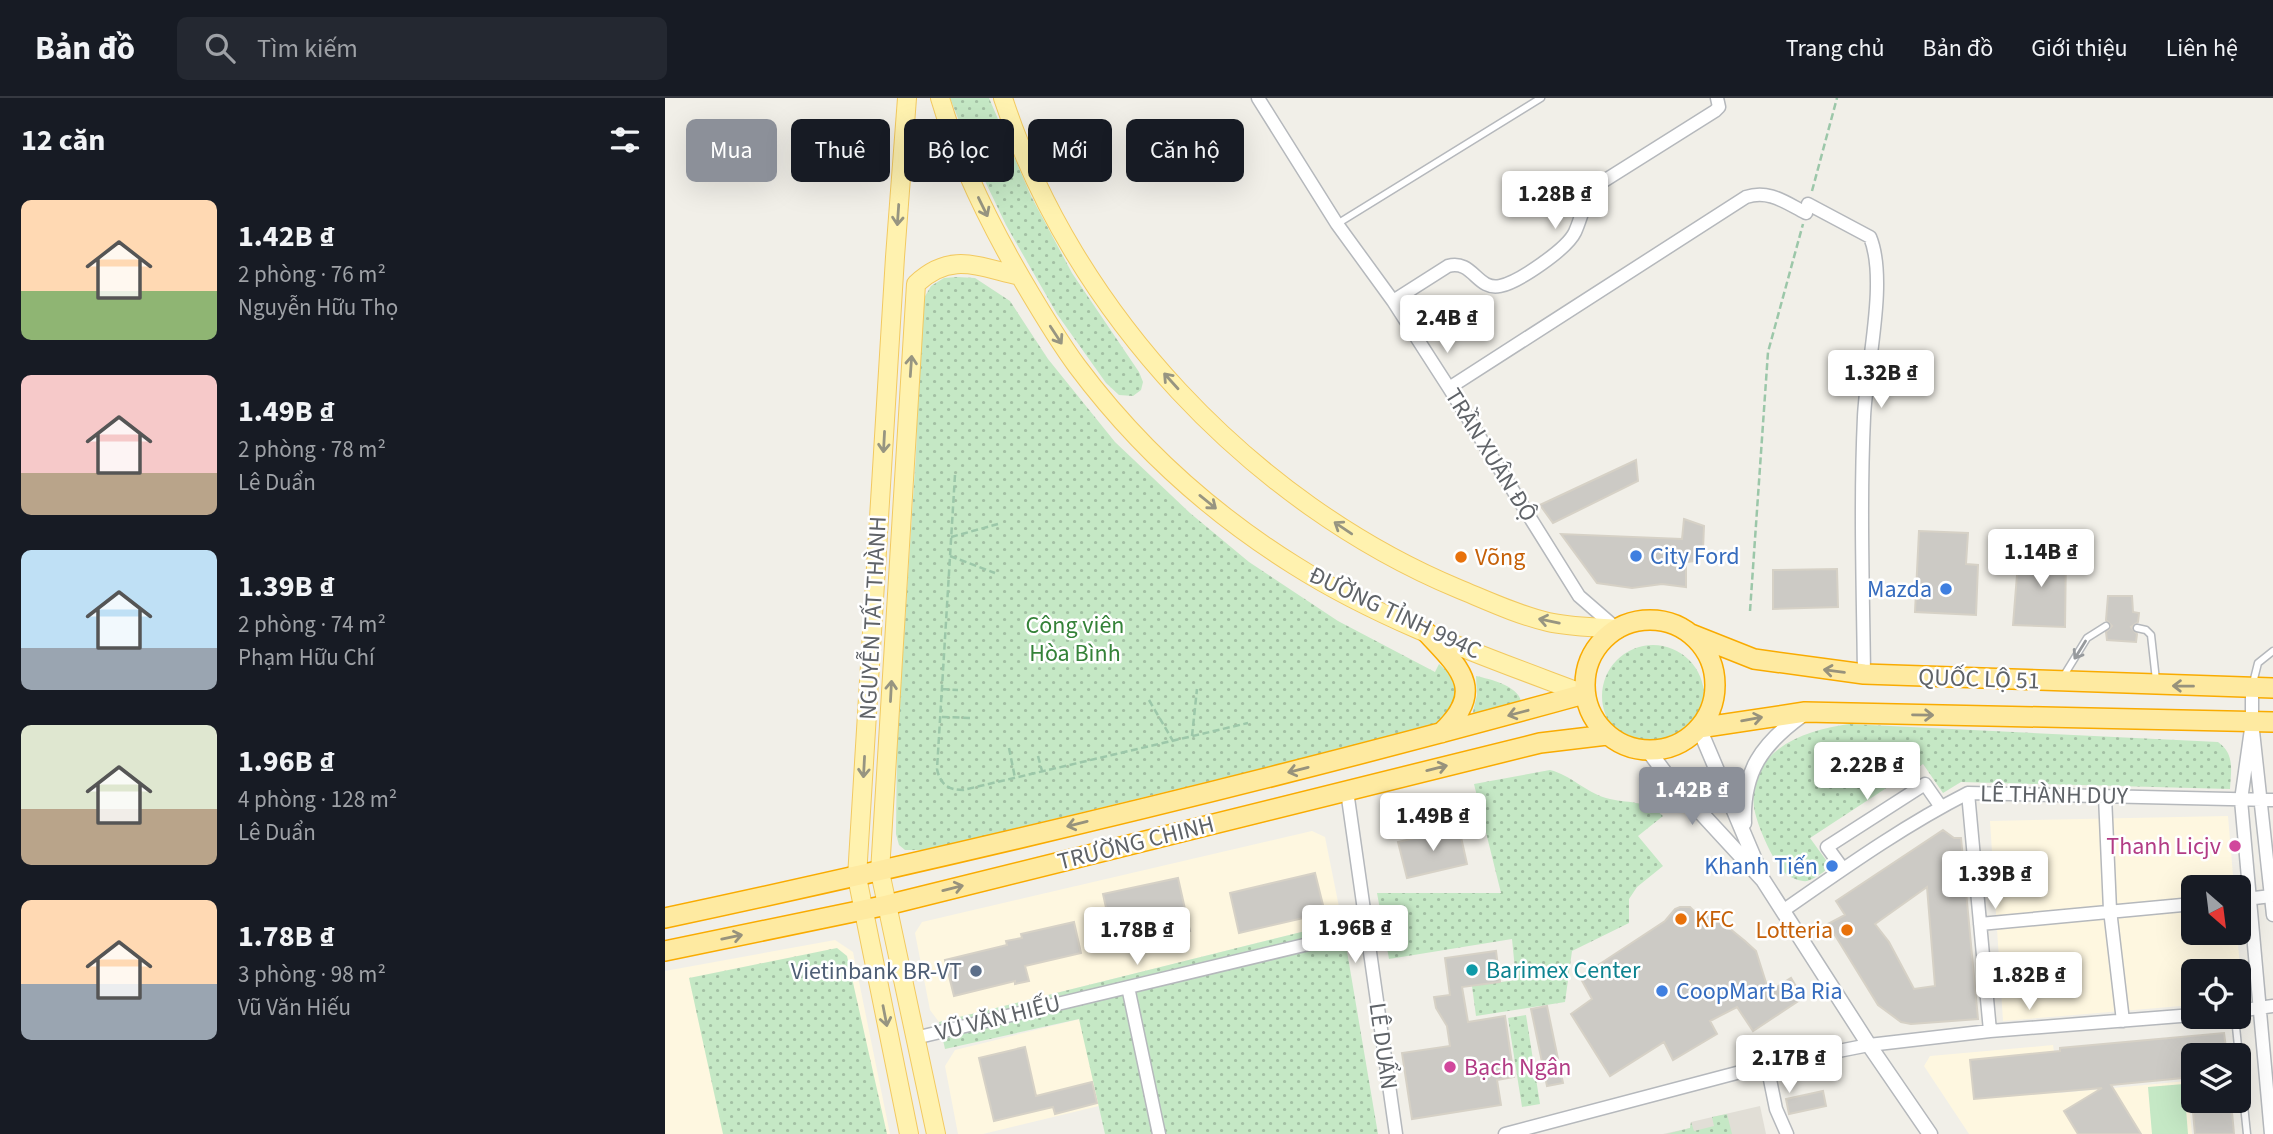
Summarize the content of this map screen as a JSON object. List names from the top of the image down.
{
  "streets": {
    "highway": ["QUỐC LỘ 51", "TRƯỜNG CHINH"],
    "main road": ["ĐƯỜNG TỈNH 994C", "NGUYỄN TẤT THÀNH"],
    "street": [
      "TRẦN XUÂN ĐỘ",
      "LÊ THÀNH DUY",
      "VŨ VĂN HIẾU",
      "LÊ DUẨN"
    ]
  },
  "crossings": [
    ["TRẦN XUÂN ĐỘ", "ĐƯỜNG TỈNH 994C"],
    ["TRẦN XUÂN ĐỘ", "QUỐC LỘ 51"],
    ["TRẦN XUÂN ĐỘ", "TRƯỜNG CHINH"],
    ["ĐƯỜNG TỈNH 994C", "QUỐC LỘ 51"],
    ["ĐƯỜNG TỈNH 994C", "TRƯỜNG CHINH"],
    ["NGUYỄN TẤT THÀNH", "TRƯỜNG CHINH"],
    ["NGUYỄN TẤT THÀNH", "VŨ VĂN HIẾU"],
    ["QUỐC LỘ 51", "TRƯỜNG CHINH"],
    ["TRƯỜNG CHINH", "LÊ DUẨN"],
    ["VŨ VĂN HIẾU", "LÊ DUẨN"]
  ],
  "parks": ["Công viên Hòa Bình"],
  "places": [
    "City Ford",
    "Võng",
    "Mazda",
    "Thanh Licjv",
    "Khanh Tiến",
    "KFC",
    "Lotteria",
    "Barimex Center",
    "Vietinbank BR-VT",
    "CoopMart Ba Ria",
    "Bạch Ngân"
  ],
  "north": "bottom right",
  "page": {
    "header": "Bản đồ",
    "search": "Tìm kiếm",
    "nav": [
      "Trang chủ",
      "Bản đồ",
      "Giới thiệu",
      "Liên hệ"
    ],
    "heading": "12 căn",
    "chip": [
      "Mua",
      "Thuê",
      "Bộ lọc",
      "Mới",
      "Căn hộ"
    ],
    "price": [
      "1.28B ₫",
      "2.4B ₫",
      "1.32B ₫",
      "1.14B ₫",
      "2.22B ₫",
      "1.42B ₫",
      "1.49B ₫",
      "1.39B ₫",
      "1.96B ₫",
      "1.78B ₫",
      "1.82B ₫",
      "2.17B ₫"
    ],
    "list": [
      {
        "name": "1.42B ₫",
        "note": "2 phòng · 76 m² · Nguyễn Hữu Thọ"
      },
      {
        "name": "1.49B ₫",
        "note": "2 phòng · 78 m² · Lê Duẩn"
      },
      {
        "name": "1.39B ₫",
        "note": "2 phòng · 74 m² · Phạm Hữu Chí"
      },
      {
        "name": "1.96B ₫",
        "note": "4 phòng · 128 m² · Lê Duẩn"
      },
      {
        "name": "1.78B ₫",
        "note": "3 phòng · 98 m² · Vũ Văn Hiếu"
      }
    ]
  }
}
